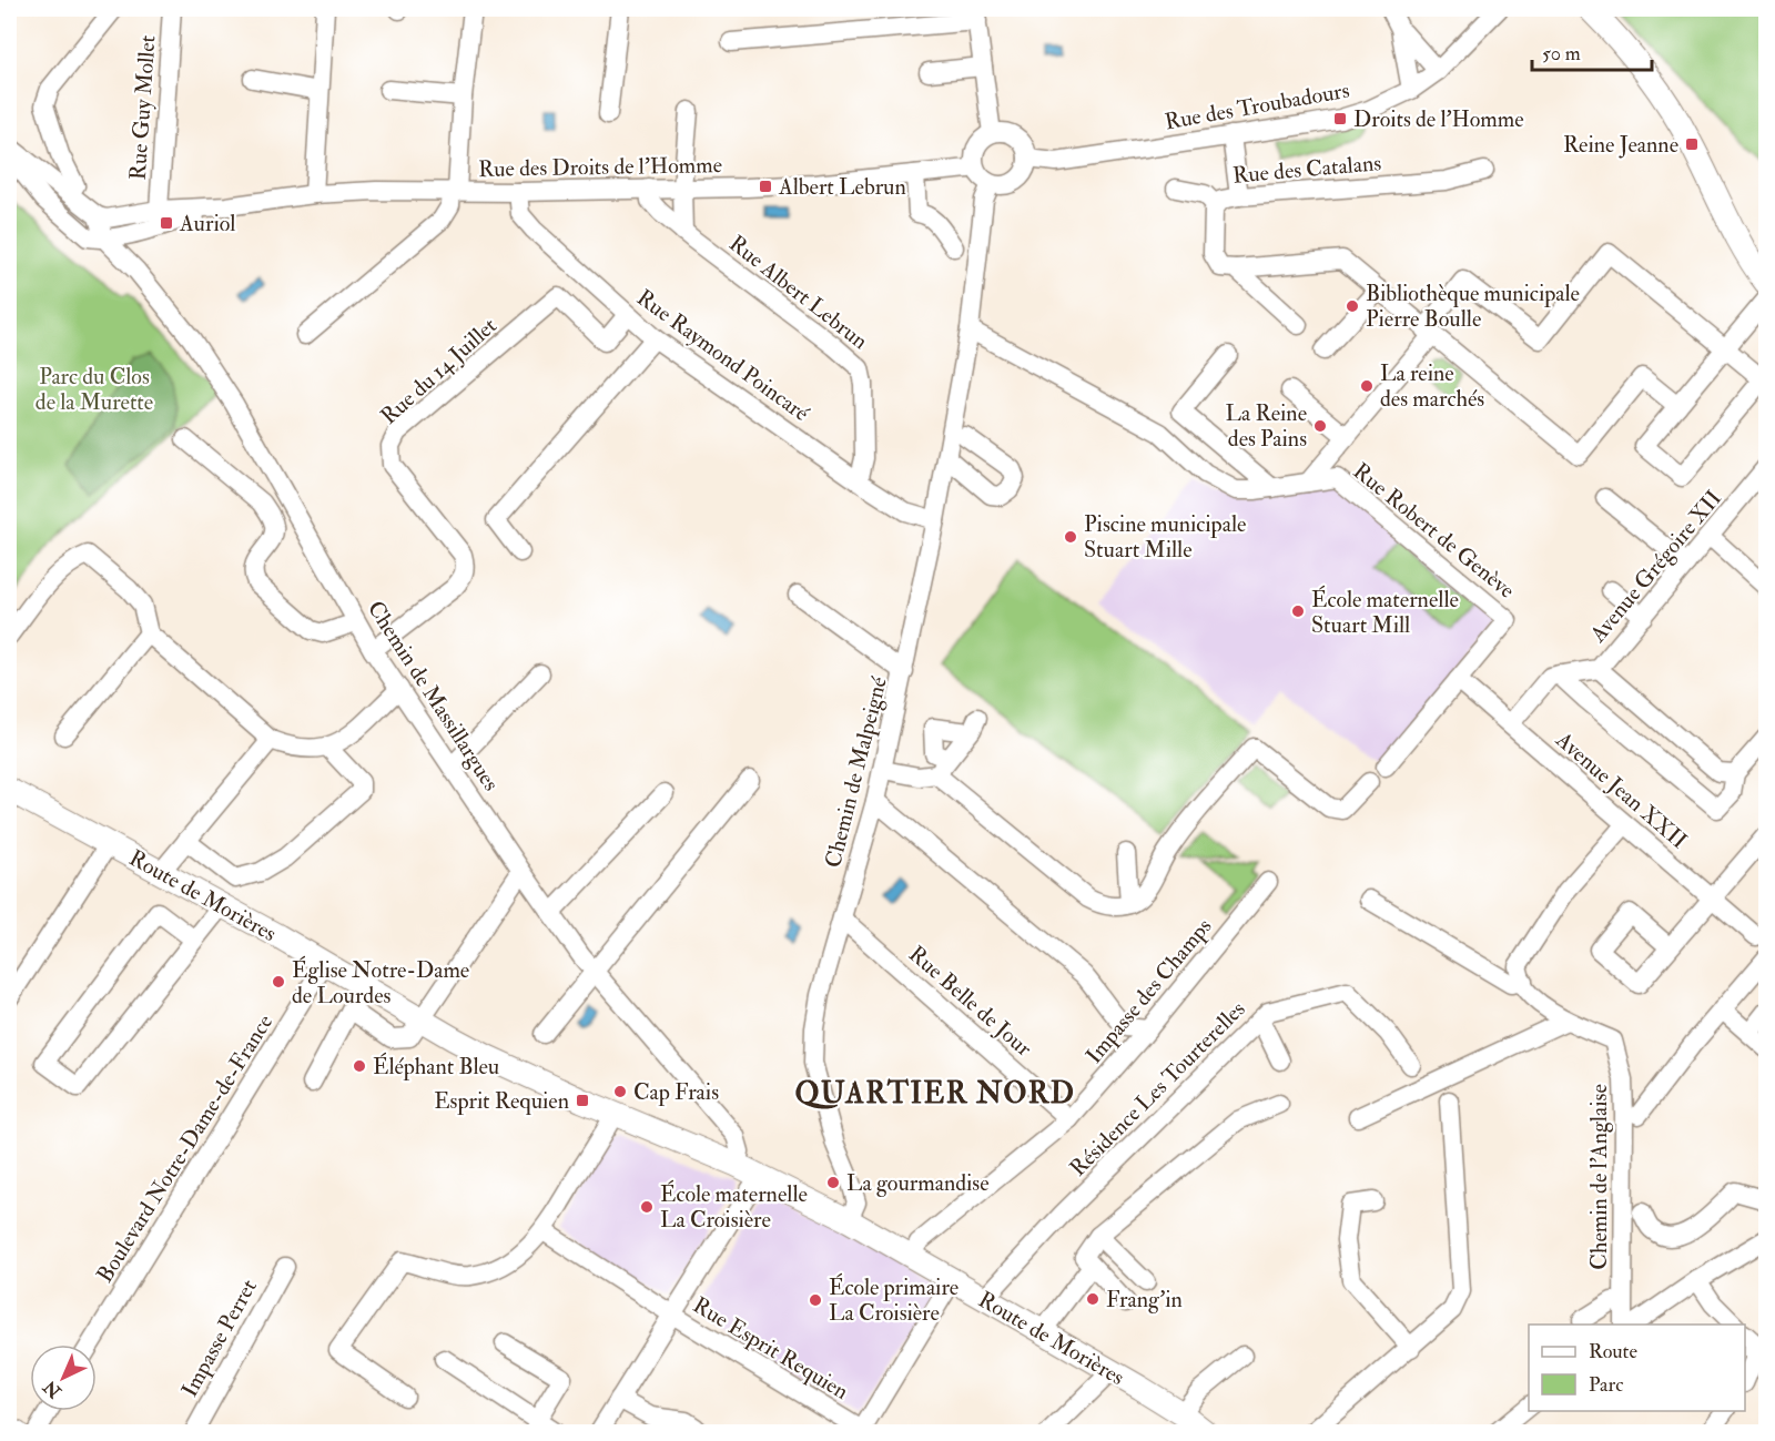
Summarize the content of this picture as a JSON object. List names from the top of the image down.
{
  "streets": {
    "main road": ["Route de Morières"],
    "street": [
      "Rue des Troubadours",
      "Rue Guy Mollet",
      "Rue des Droits de l'Homme",
      "Rue des Catalans",
      "Rue Albert Lebrun",
      "Rue Raymond Poincaré",
      "Rue du 14 Juillet",
      "Rue Robert de Genève",
      "Avenue Grégoire XII",
      "Chemin de Massillargues",
      "Chemin de Malpeigné",
      "Avenue Jean XXII",
      "Impasse des Champs",
      "Rue Belle de Jour",
      "Résidence Les Tourterelles",
      "Boulevard Notre-Dame-de-France",
      "Chemin de l'Anglaise",
      "Impasse Perret",
      "Rue Esprit Requien"
    ]
  },
  "crossings": [
    ["Rue des Troubadours", "Rue des Droits de l'Homme"],
    ["Rue des Troubadours", "Chemin de Malpeigné"],
    ["Rue Guy Mollet", "Rue des Droits de l'Homme"],
    ["Rue des Droits de l'Homme", "Rue Albert Lebrun"],
    ["Rue des Droits de l'Homme", "Rue Raymond Poincaré"],
    ["Rue des Droits de l'Homme", "Chemin de Massillargues"],
    ["Rue des Droits de l'Homme", "Chemin de Malpeigné"],
    ["Rue Albert Lebrun", "Rue Raymond Poincaré"],
    ["Rue Raymond Poincaré", "Rue du 14 Juillet"],
    ["Rue Raymond Poincaré", "Chemin de Malpeigné"],
    ["Rue du 14 Juillet", "Chemin de Massillargues"],
    ["Rue Robert de Genève", "Chemin de Malpeigné"],
    ["Rue Robert de Genève", "Avenue Jean XXII"],
    ["Chemin de Massillargues", "Route de Morières"],
    ["Chemin de Malpeigné", "Route de Morières"],
    ["Chemin de Malpeigné", "Rue Belle de Jour"],
    ["Route de Morières", "Impasse des Champs"],
    ["Route de Morières", "Résidence Les Tourterelles"],
    ["Route de Morières", "Boulevard Notre-Dame-de-France"],
    ["Route de Morières", "Rue Esprit Requien"],
    ["Impasse des Champs", "Rue Belle de Jour"]
  ],
  "districts": ["QUARTIER NORD"],
  "parks": ["Parc du Clos de la Murette"],
  "places": {
    "transit": [
      "Droits de l'Homme",
      "Reine Jeanne",
      "Albert Lebrun",
      "Auriol",
      "Esprit Requien"
    ],
    "other": [
      "Bibliothèque municipale Pierre Boulle",
      "La reine des marchés",
      "La Reine des Pains",
      "Piscine municipale Stuart Mille",
      "École maternelle Stuart Mill",
      "Église Notre-Dame de Lourdes",
      "Éléphant Bleu",
      "Cap Frais",
      "La gourmandise",
      "École maternelle La Croisière",
      "Frang'in",
      "École primaire La Croisière"
    ]
  },
  "legend": ["Route", "Parc"],
  "scale_bar": "50 m",
  "north": "bottom left"
}
